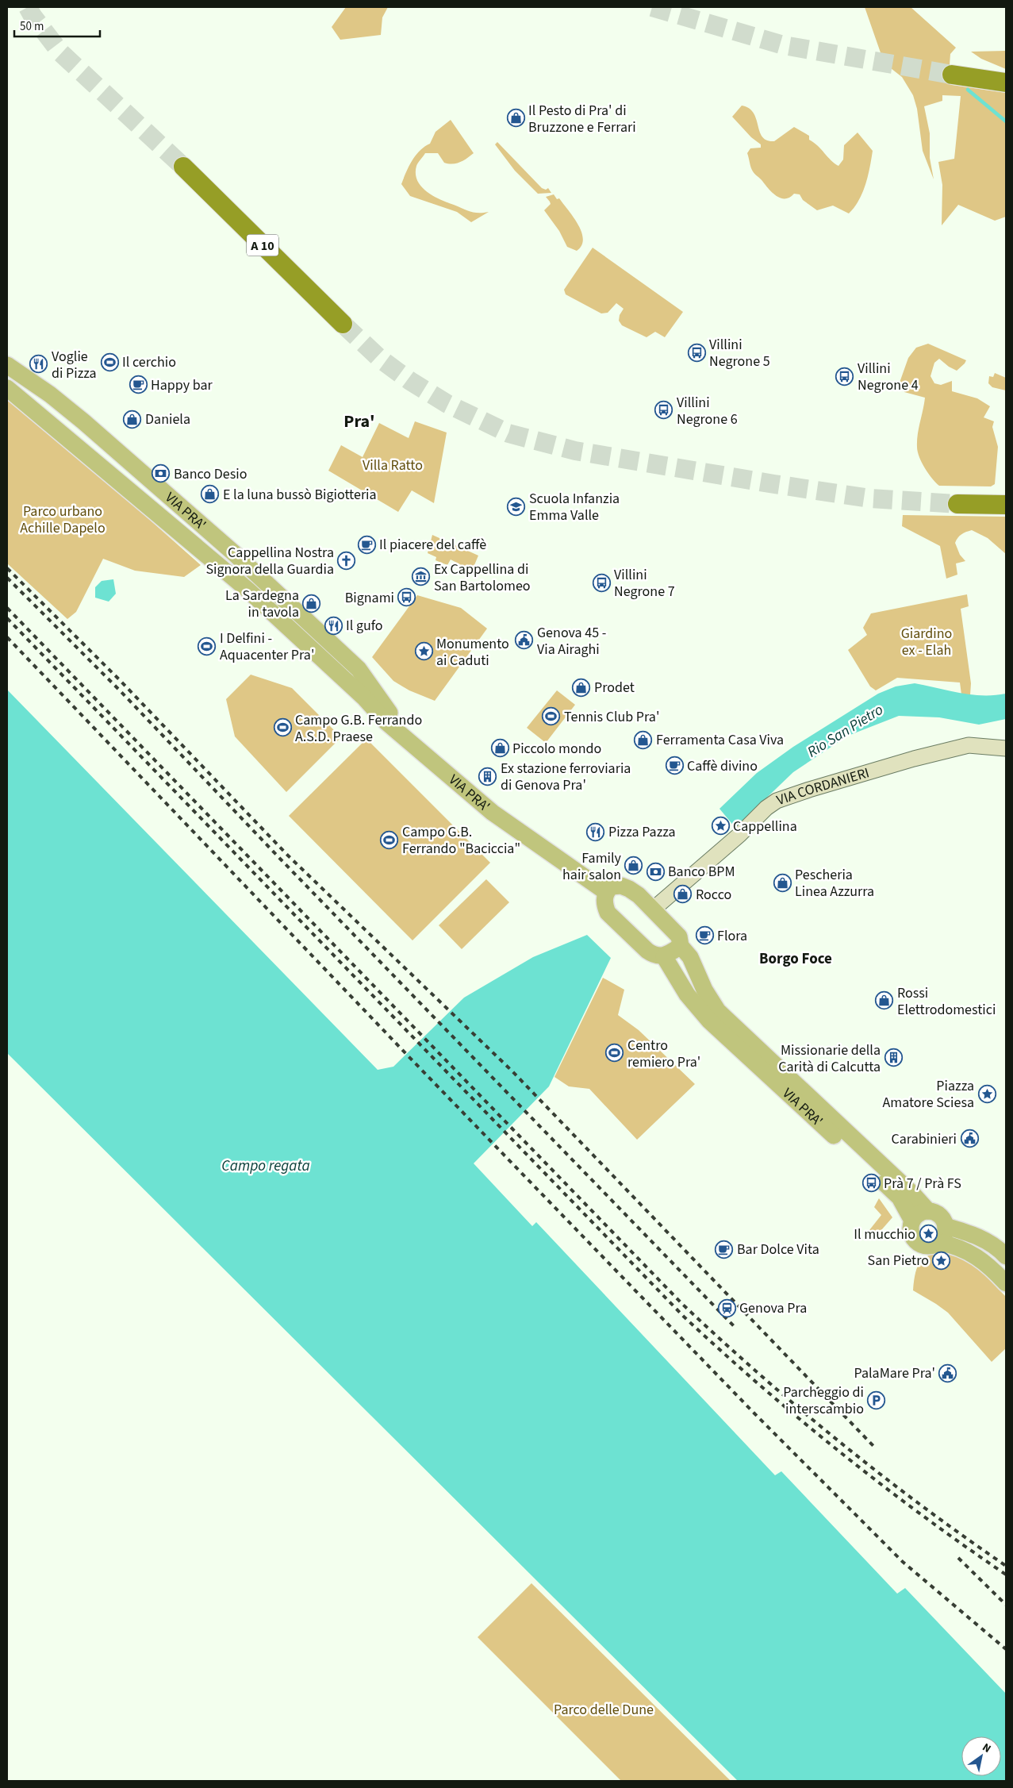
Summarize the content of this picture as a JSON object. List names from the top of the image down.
{
  "streets": {
    "highway": ["A 10"],
    "main road": ["VIA PRA'"],
    "street": ["VIA CORDANIERI"]
  },
  "crossings": [
    ["VIA PRA'", "VIA CORDANIERI"]
  ],
  "districts": ["Pra'", "Borgo Foce"],
  "water": ["Rio San Pietro", "Campo regata"],
  "parks": [
    "Villa Ratto",
    "Parco urbano Achille Dapelo",
    "Giardino ex - Elah",
    "Parco delle Dune"
  ],
  "places": {
    "shop": [
      "Il Pesto di Pra' di Bruzzone e Ferrari",
      "Daniela",
      "E la luna bussò Bigiotteria",
      "La Sardegna in tavola",
      "Prodet",
      "Ferramenta Casa Viva",
      "Piccolo mondo",
      "Family hair salon",
      "Pescheria Linea Azzurra",
      "Rocco",
      "Rossi Elettrodomestici"
    ],
    "bus stop": [
      "Villini Negrone 5",
      "Villini Negrone 4",
      "Villini Negrone 6",
      "Villini Negrone 7",
      "Bignami",
      "Prà 7 / Prà FS"
    ],
    "sports": [
      "Il cerchio",
      "I Delfini - Aquacenter Pra'",
      "Tennis Club Pra'",
      "Campo G.B. Ferrando A.S.D. Praese",
      "Campo G.B. Ferrando \"Baciccia\"",
      "Centro remiero Pra'"
    ],
    "restaurant": ["Voglie di Pizza", "Il gufo", "Pizza Pazza"],
    "cafe": [
      "Happy bar",
      "Il piacere del caffè",
      "Caffè divino",
      "Flora",
      "Bar Dolce Vita"
    ],
    "bank": ["Banco Desio", "Banco BPM"],
    "school or university": ["Scuola Infanzia Emma Valle"],
    "church": ["Cappellina Nostra Signora della Guardia"],
    "museum": ["Ex Cappellina di San Bartolomeo"],
    "public building": ["Genova 45 - Via Airaghi", "Carabinieri", "PalaMare Pra'"],
    "place": [
      "Monumento ai Caduti",
      "Cappellina",
      "Piazza Amatore Sciesa",
      "Il mucchio",
      "San Pietro"
    ],
    "building": ["Ex stazione ferroviaria di Genova Pra'", "Missionarie della Carità di Calcutta"],
    "station": ["Genova Pra"],
    "parking": ["Parcheggio di interscambio"]
  },
  "scale_bar": "50 m",
  "north": "top right"
}
